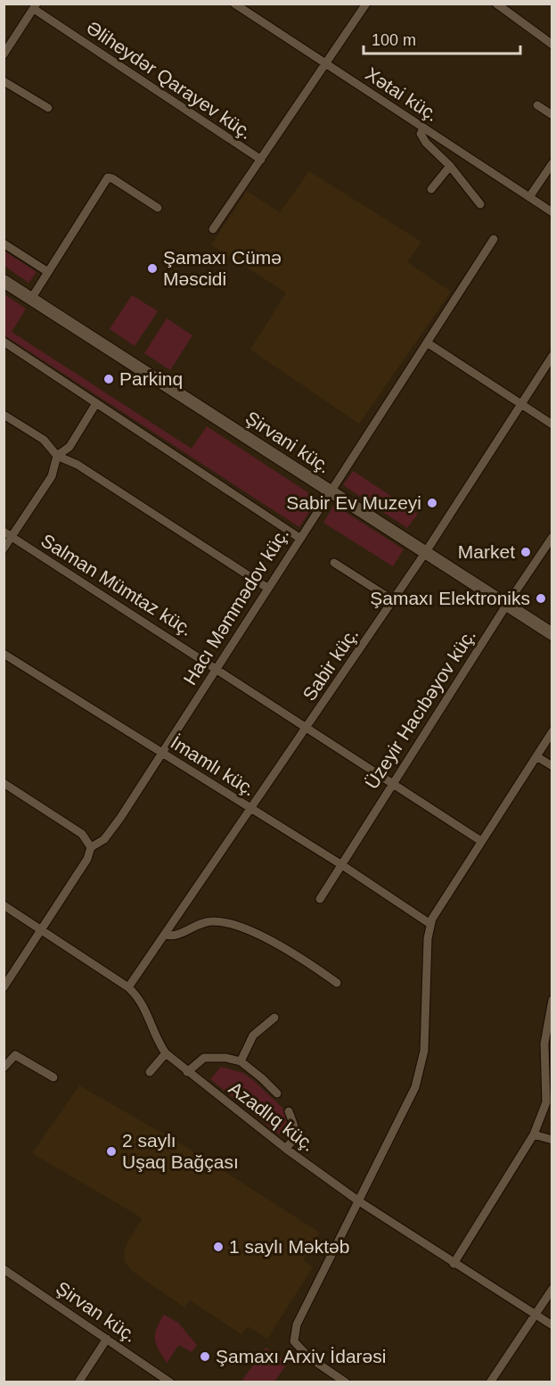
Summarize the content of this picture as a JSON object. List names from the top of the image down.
{
  "streets": {
    "main road": ["Şirvani küç."],
    "street": [
      "Əliheydər Qarayev küç.",
      "Xətai küç.",
      "Salman Mümtaz küç.",
      "Hacı Məmmədov küç.",
      "Sabir küç.",
      "Üzeyir Hacıbəyov küç.",
      "İmamlı küç.",
      "Azadlıq küç.",
      "Şirvan küç."
    ]
  },
  "crossings": [
    ["Şirvani küç.", "Hacı Məmmədov küç."],
    ["Şirvani küç.", "Sabir küç."],
    ["Şirvani küç.", "Üzeyir Hacıbəyov küç."],
    ["Salman Mümtaz küç.", "Hacı Məmmədov küç."],
    ["Salman Mümtaz küç.", "Sabir küç."],
    ["Salman Mümtaz küç.", "Üzeyir Hacıbəyov küç."],
    ["Hacı Məmmədov küç.", "İmamlı küç."],
    ["Hacı Məmmədov küç.", "Azadlıq küç."],
    ["Sabir küç.", "İmamlı küç."],
    ["Sabir küç.", "Azadlıq küç."],
    ["Üzeyir Hacıbəyov küç.", "İmamlı küç."]
  ],
  "places": [
    "Şamaxı Cümə Məscidi",
    "Parkinq",
    "Sabir Ev Muzeyi",
    "Market",
    "Şamaxı Elektroniks",
    "2 saylı Uşaq Bağçası",
    "1 saylı Məktəb",
    "Şamaxı Arxiv İdarəsi"
  ],
  "scale_bar": "100 m"
}
